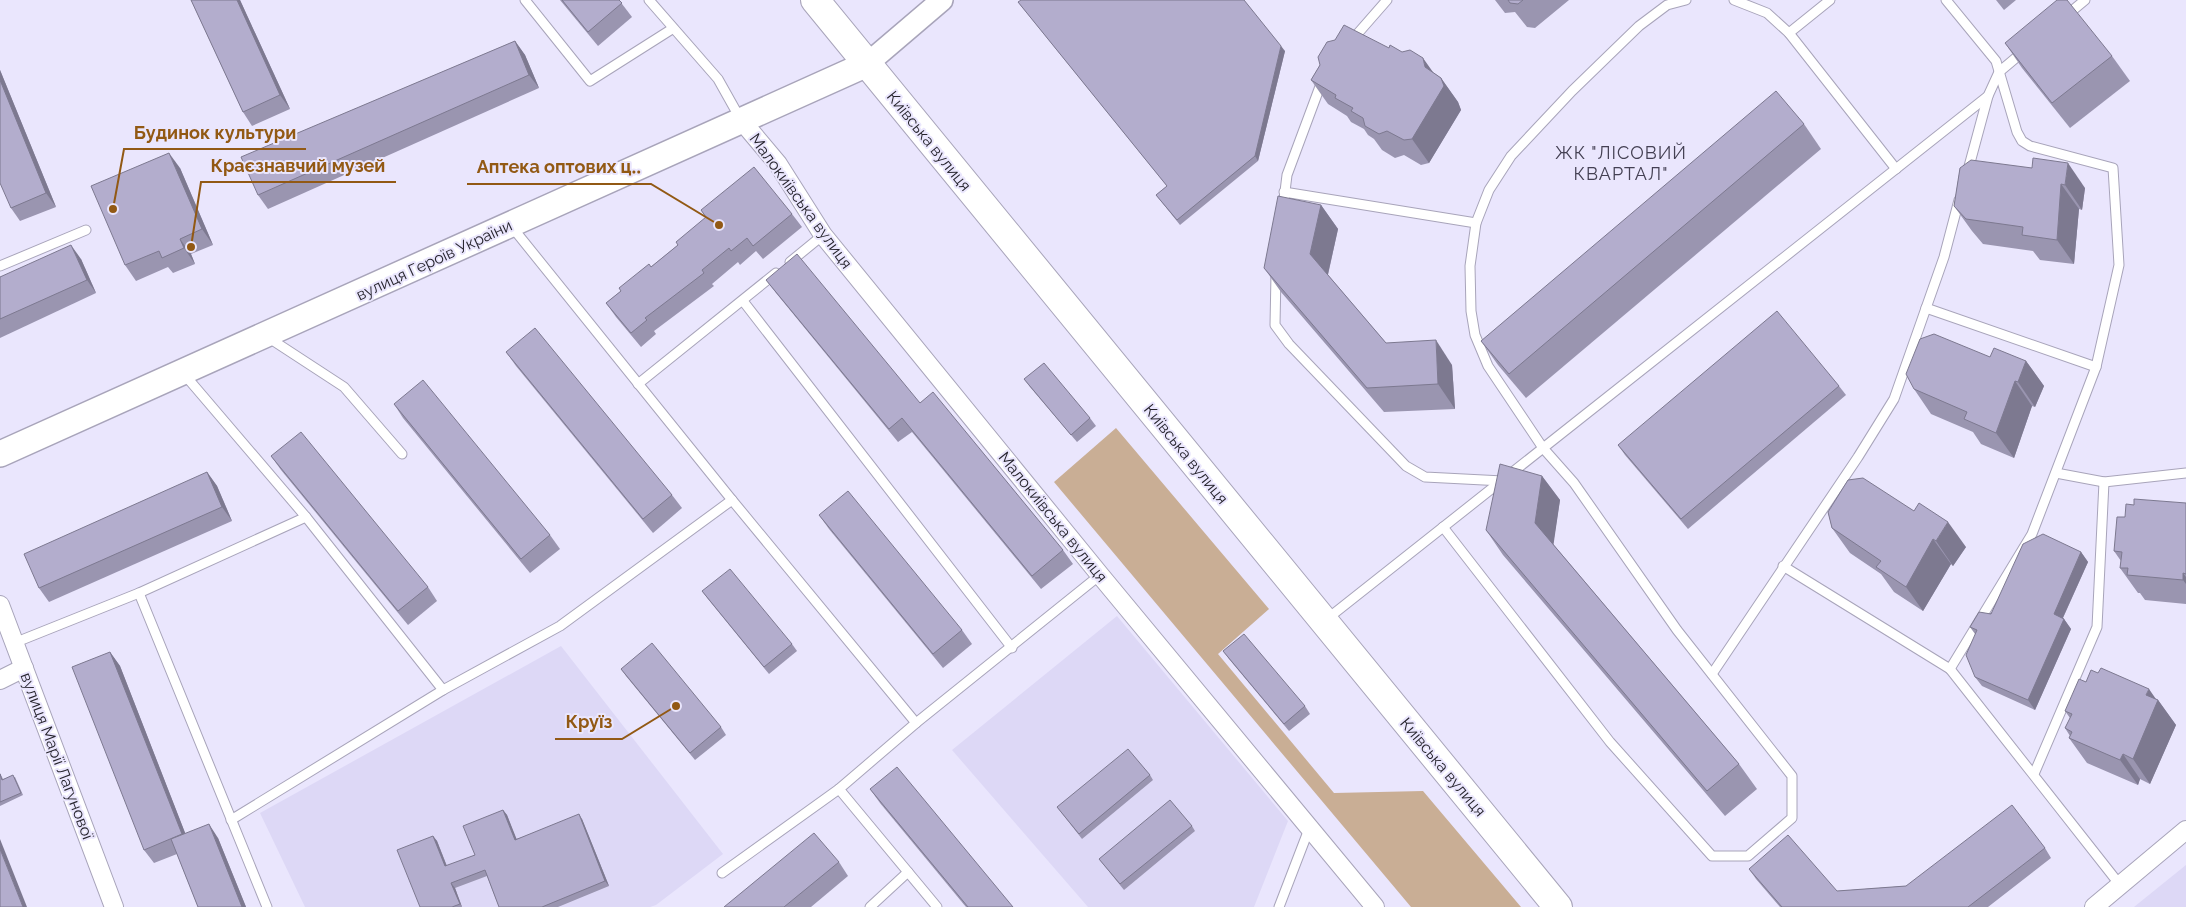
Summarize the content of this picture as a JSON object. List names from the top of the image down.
{
  "streets": {
    "main road": ["Київська вулиця", "вулиця Героїв України"],
    "street": ["Малокиївська вулиця", "вулиця Марії Лагунової"]
  },
  "crossings": [
    ["Київська вулиця", "вулиця Героїв України"],
    ["Малокиївська вулиця", "вулиця Героїв України"]
  ],
  "districts": ["ЖК \"ЛІСОВИЙ КВАРТАЛ\""],
  "places": [
    "Будинок культури",
    "Аптека оптових ц‥",
    "Краєзнавчий музей",
    "Круїз"
  ]
}
